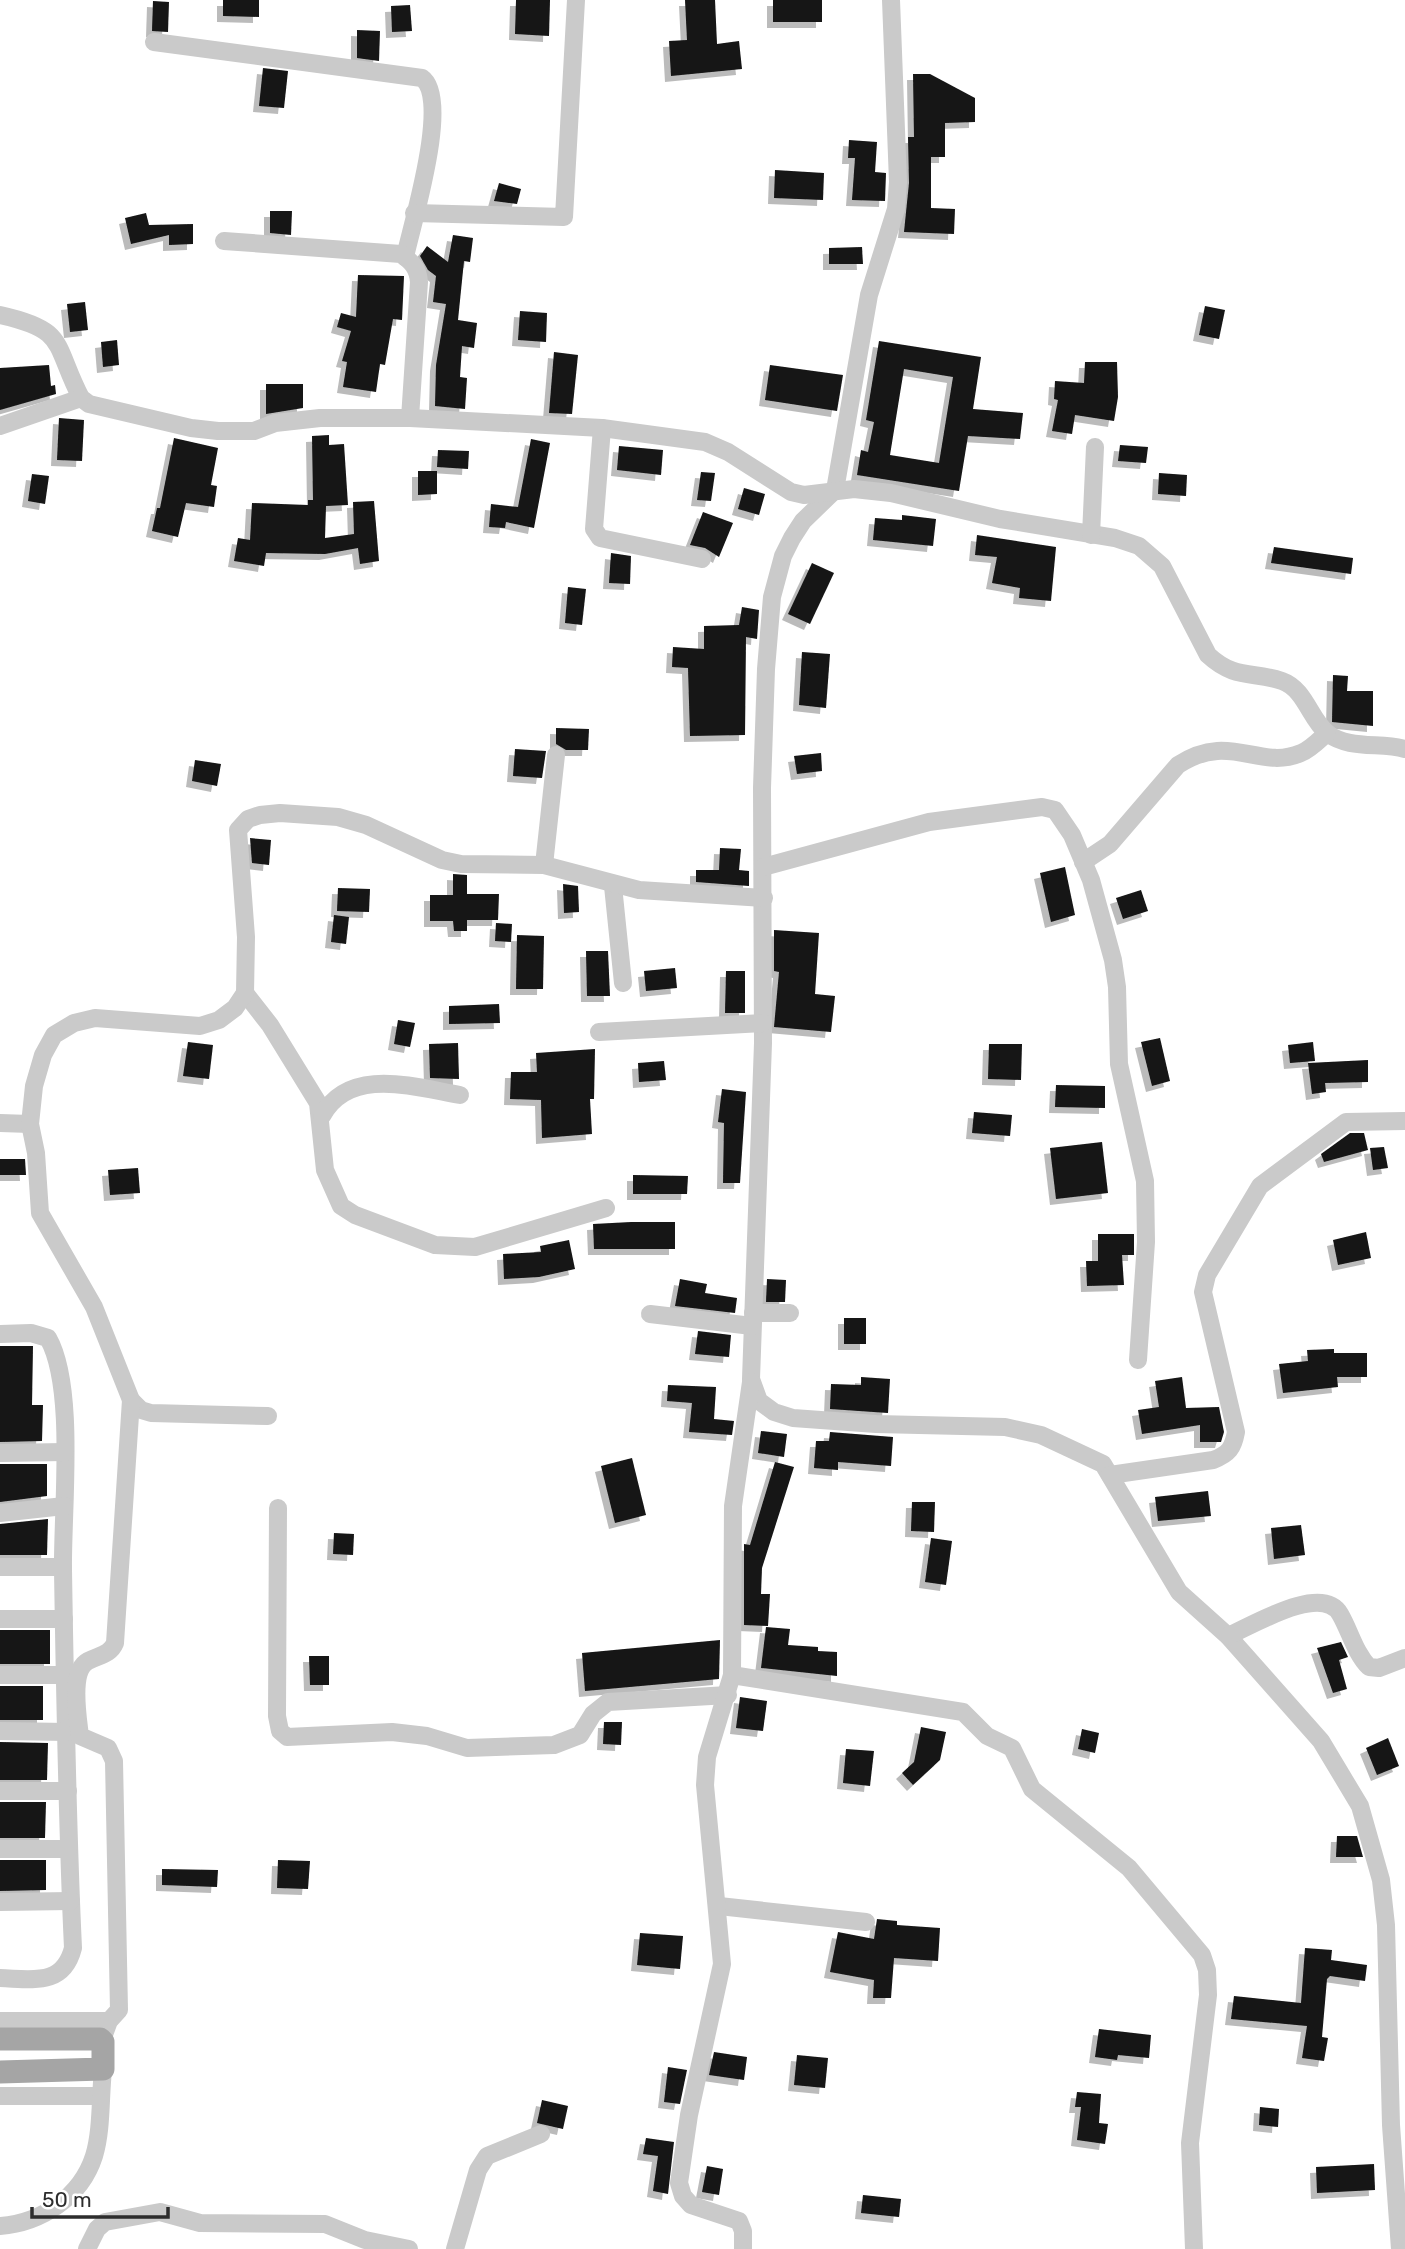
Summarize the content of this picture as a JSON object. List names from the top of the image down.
{
  "scale_bar": "50 m"
}
